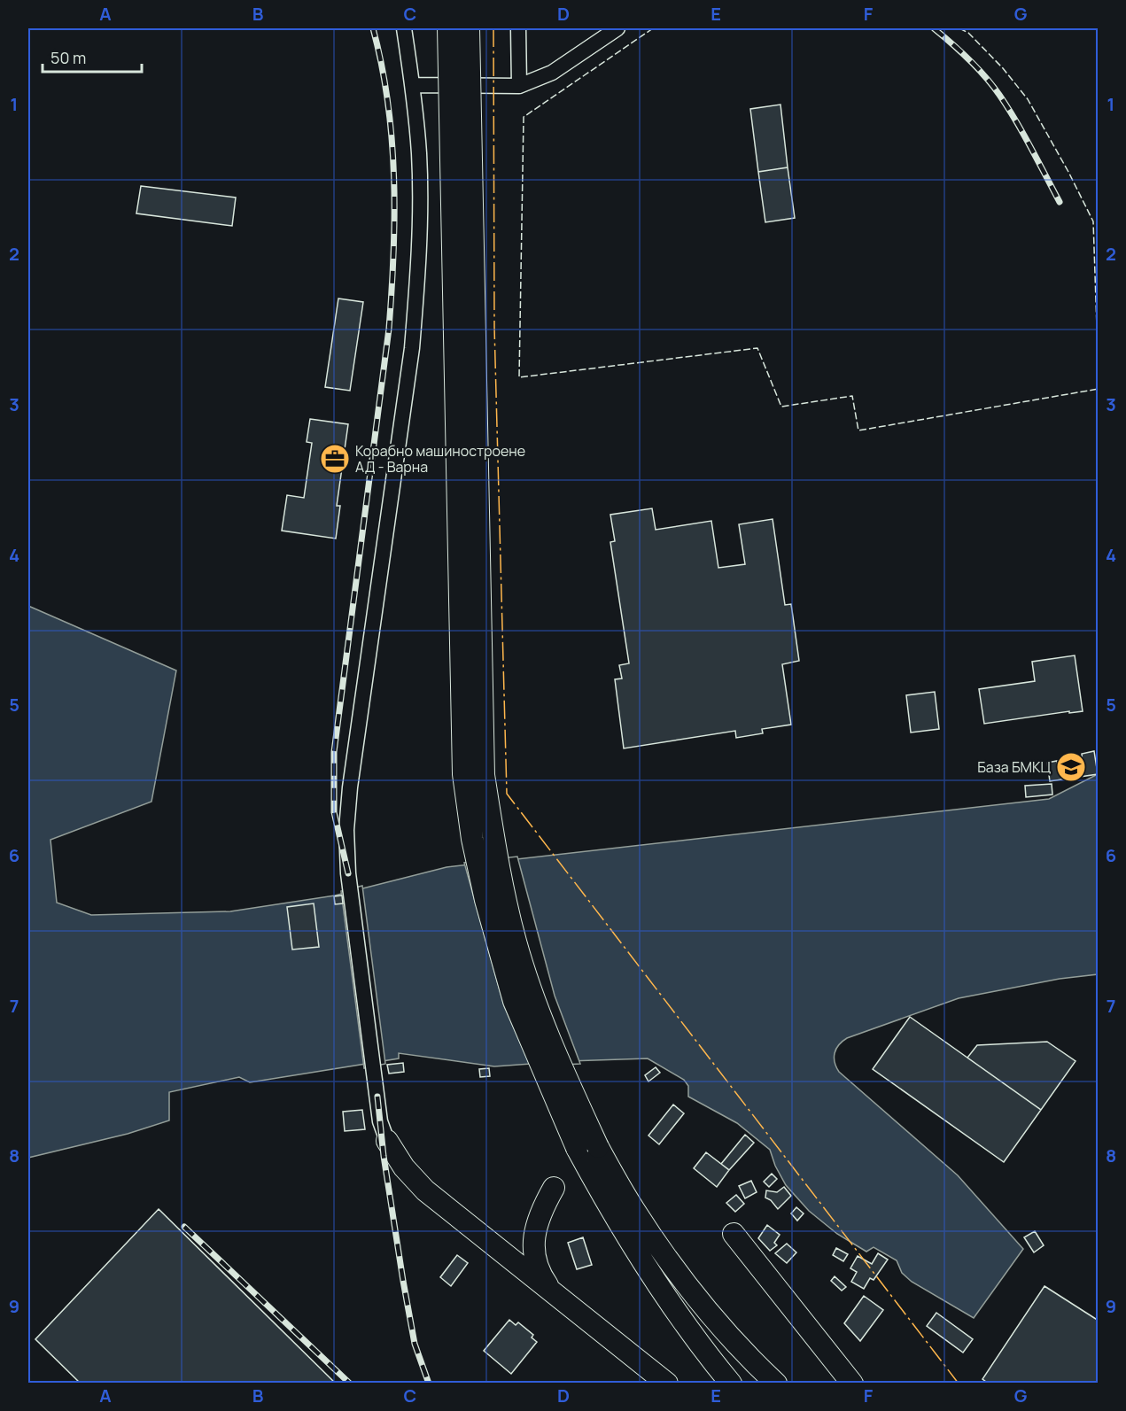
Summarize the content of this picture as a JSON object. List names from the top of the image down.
{
  "places": {
    "office": ["Корабно машиностроене АД - Варна"],
    "school or university": ["База БМКЦ"]
  },
  "scale_bar": "50 m",
  "grid": {
    "columns": [
      "A",
      "B",
      "C",
      "D",
      "E",
      "F",
      "G"
    ],
    "rows": [
      "1",
      "2",
      "3",
      "4",
      "5",
      "6",
      "7",
      "8",
      "9"
    ]
  }
}
